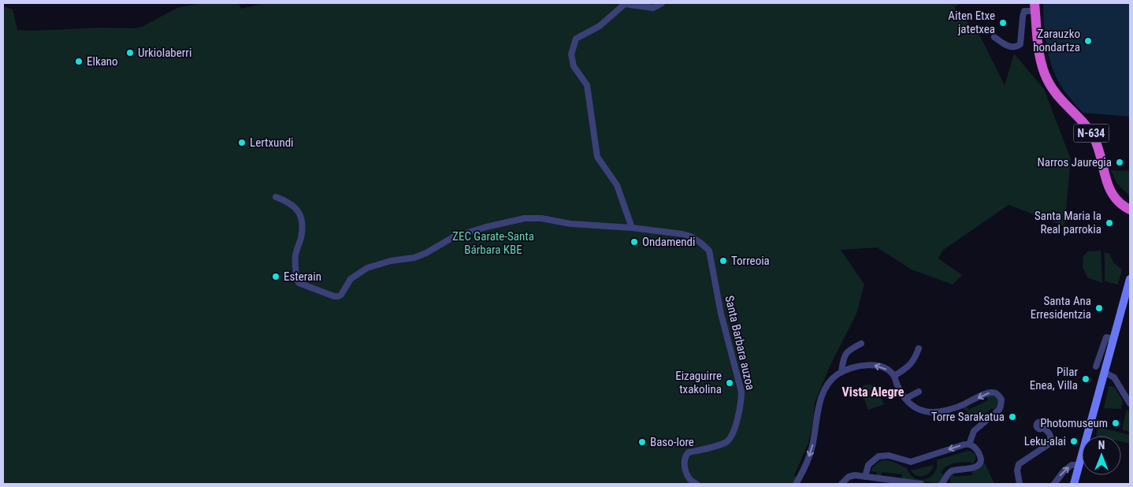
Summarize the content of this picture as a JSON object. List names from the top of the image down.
{
  "streets": {
    "highway": ["N-634"],
    "street": ["Santa Barbara auzoa"]
  },
  "districts": ["Vista Alegre"],
  "parks": ["ZEC Garate-Santa Bárbara KBE"],
  "places": [
    "Aiten Etxe jatetxea",
    "Zarauzko hondartza",
    "Urkiolaberri",
    "Elkano",
    "Lertxundi",
    "Narros Jauregia",
    "Santa Maria la Real parrokia",
    "Ondamendi",
    "Torreoia",
    "Esterain",
    "Santa Ana Erresidentzia",
    "Pilar Enea, Villa",
    "Eizaguirre txakolina",
    "Torre Sarakatua",
    "Photomuseum",
    "Leku-alai",
    "Baso-lore"
  ],
  "north": "top"
}
